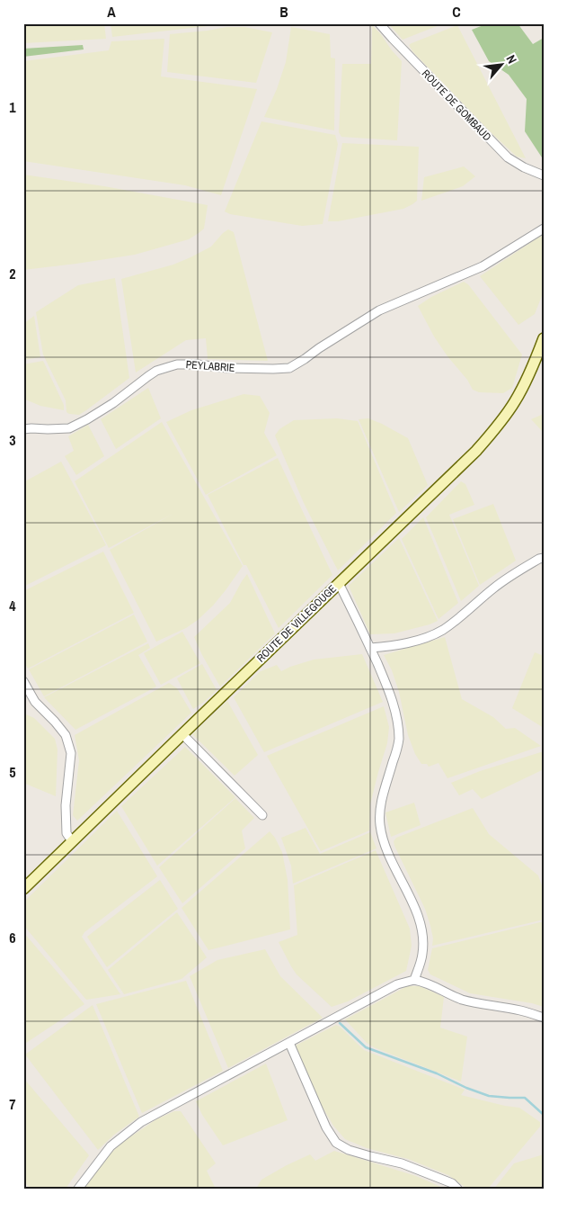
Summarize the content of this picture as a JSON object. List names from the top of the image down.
{
  "streets": {
    "street": ["ROUTE DE GOMBAUD", "PEYLABRIE", "ROUTE DE VILLEGOUGE"]
  },
  "north": "top right",
  "grid": {
    "columns": ["A", "B", "C"],
    "rows": [
      "1",
      "2",
      "3",
      "4",
      "5",
      "6",
      "7"
    ]
  }
}
